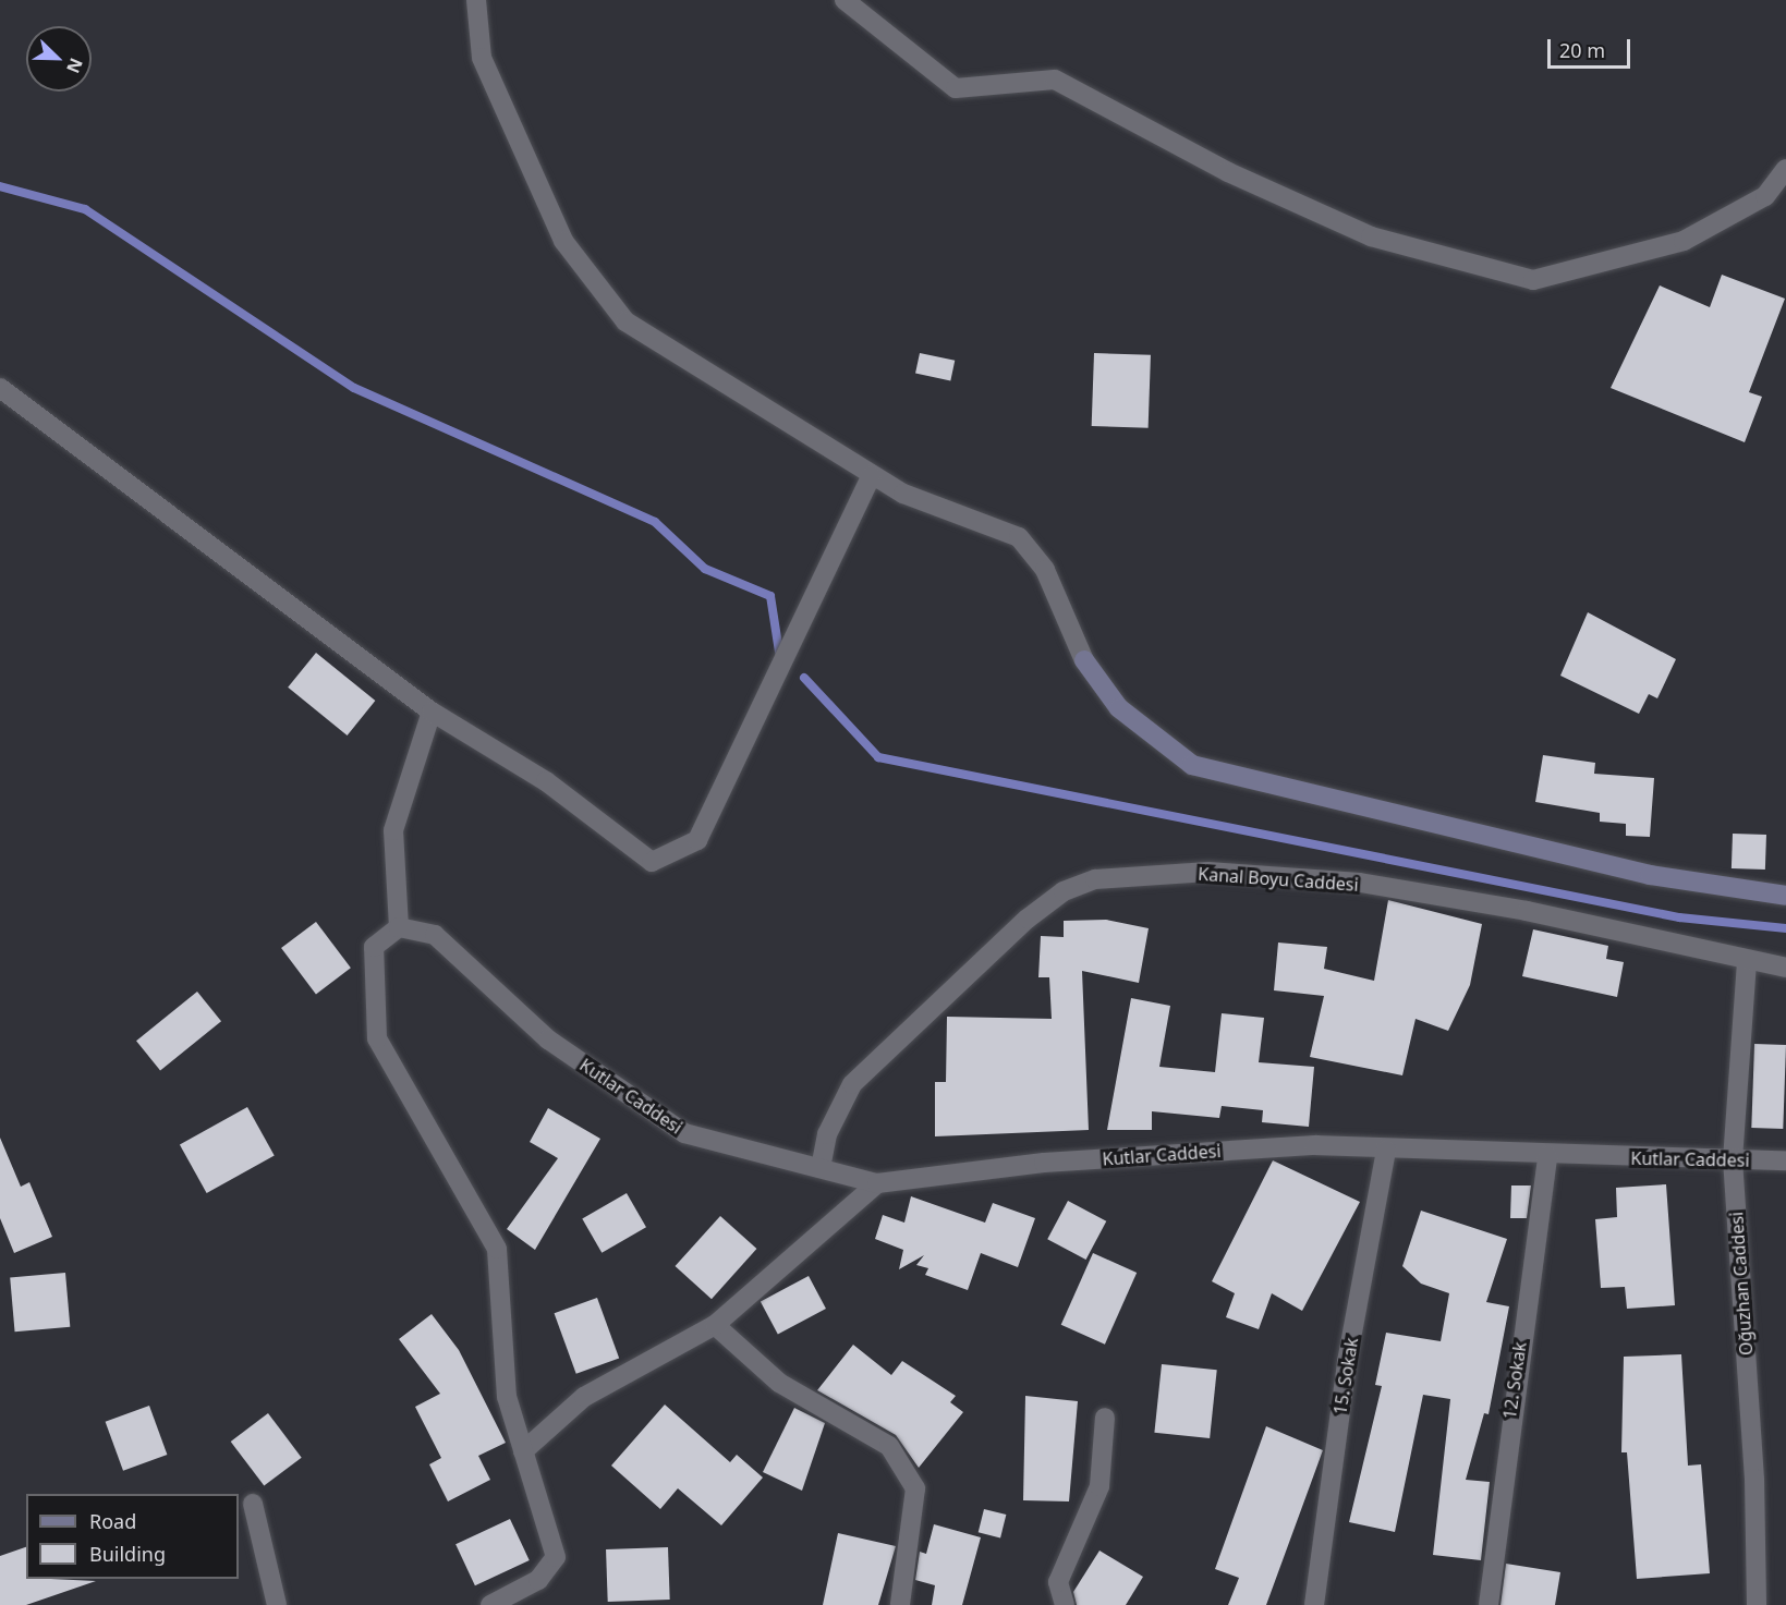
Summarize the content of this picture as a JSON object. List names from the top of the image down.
{
  "streets": {
    "street": [
      "Kanal Boyu Caddesi",
      "Kutlar Caddesi",
      "Oğuzhan Caddesi",
      "15. Sokak",
      "12. Sokak"
    ]
  },
  "crossings": [
    ["Kanal Boyu Caddesi", "Kutlar Caddesi"],
    ["Kanal Boyu Caddesi", "Oğuzhan Caddesi"],
    ["Kutlar Caddesi", "Oğuzhan Caddesi"],
    ["Kutlar Caddesi", "15. Sokak"],
    ["Kutlar Caddesi", "12. Sokak"]
  ],
  "legend": ["Road", "Building"],
  "scale_bar": "20 m",
  "north": "bottom right"
}
